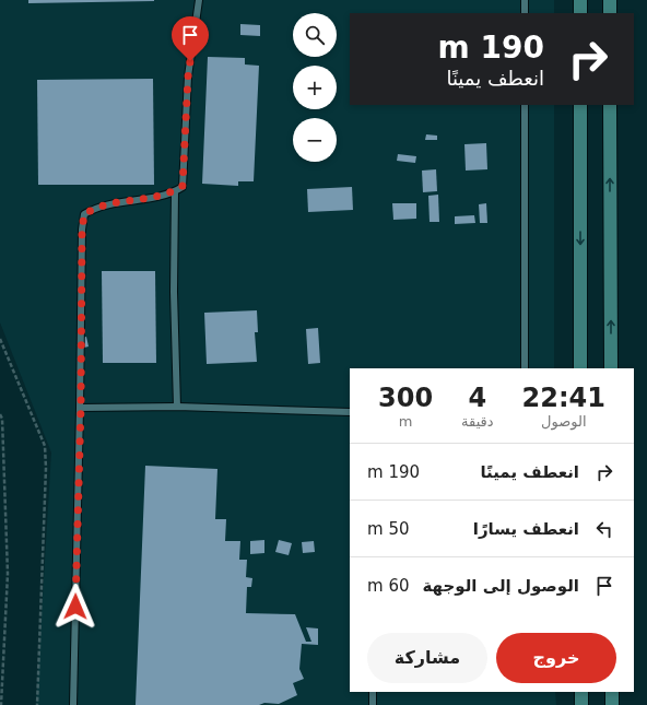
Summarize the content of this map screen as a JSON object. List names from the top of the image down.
{
  "page": {
    "map_buttons": ["+", "−"],
    "turn": ["190 m", "انعطف يمينًا"],
    "eta": [
      "22:41",
      "الوصول",
      "4",
      "دقيقة",
      "300",
      "m"
    ],
    "list": [
      {
        "name": "انعطف يمينًا",
        "value": "190 m"
      },
      {
        "name": "انعطف يسارًا",
        "value": "50 m"
      },
      {
        "name": "الوصول إلى الوجهة",
        "value": "60 m"
      }
    ],
    "buttons": ["خروج", "مشاركة"]
  }
}
